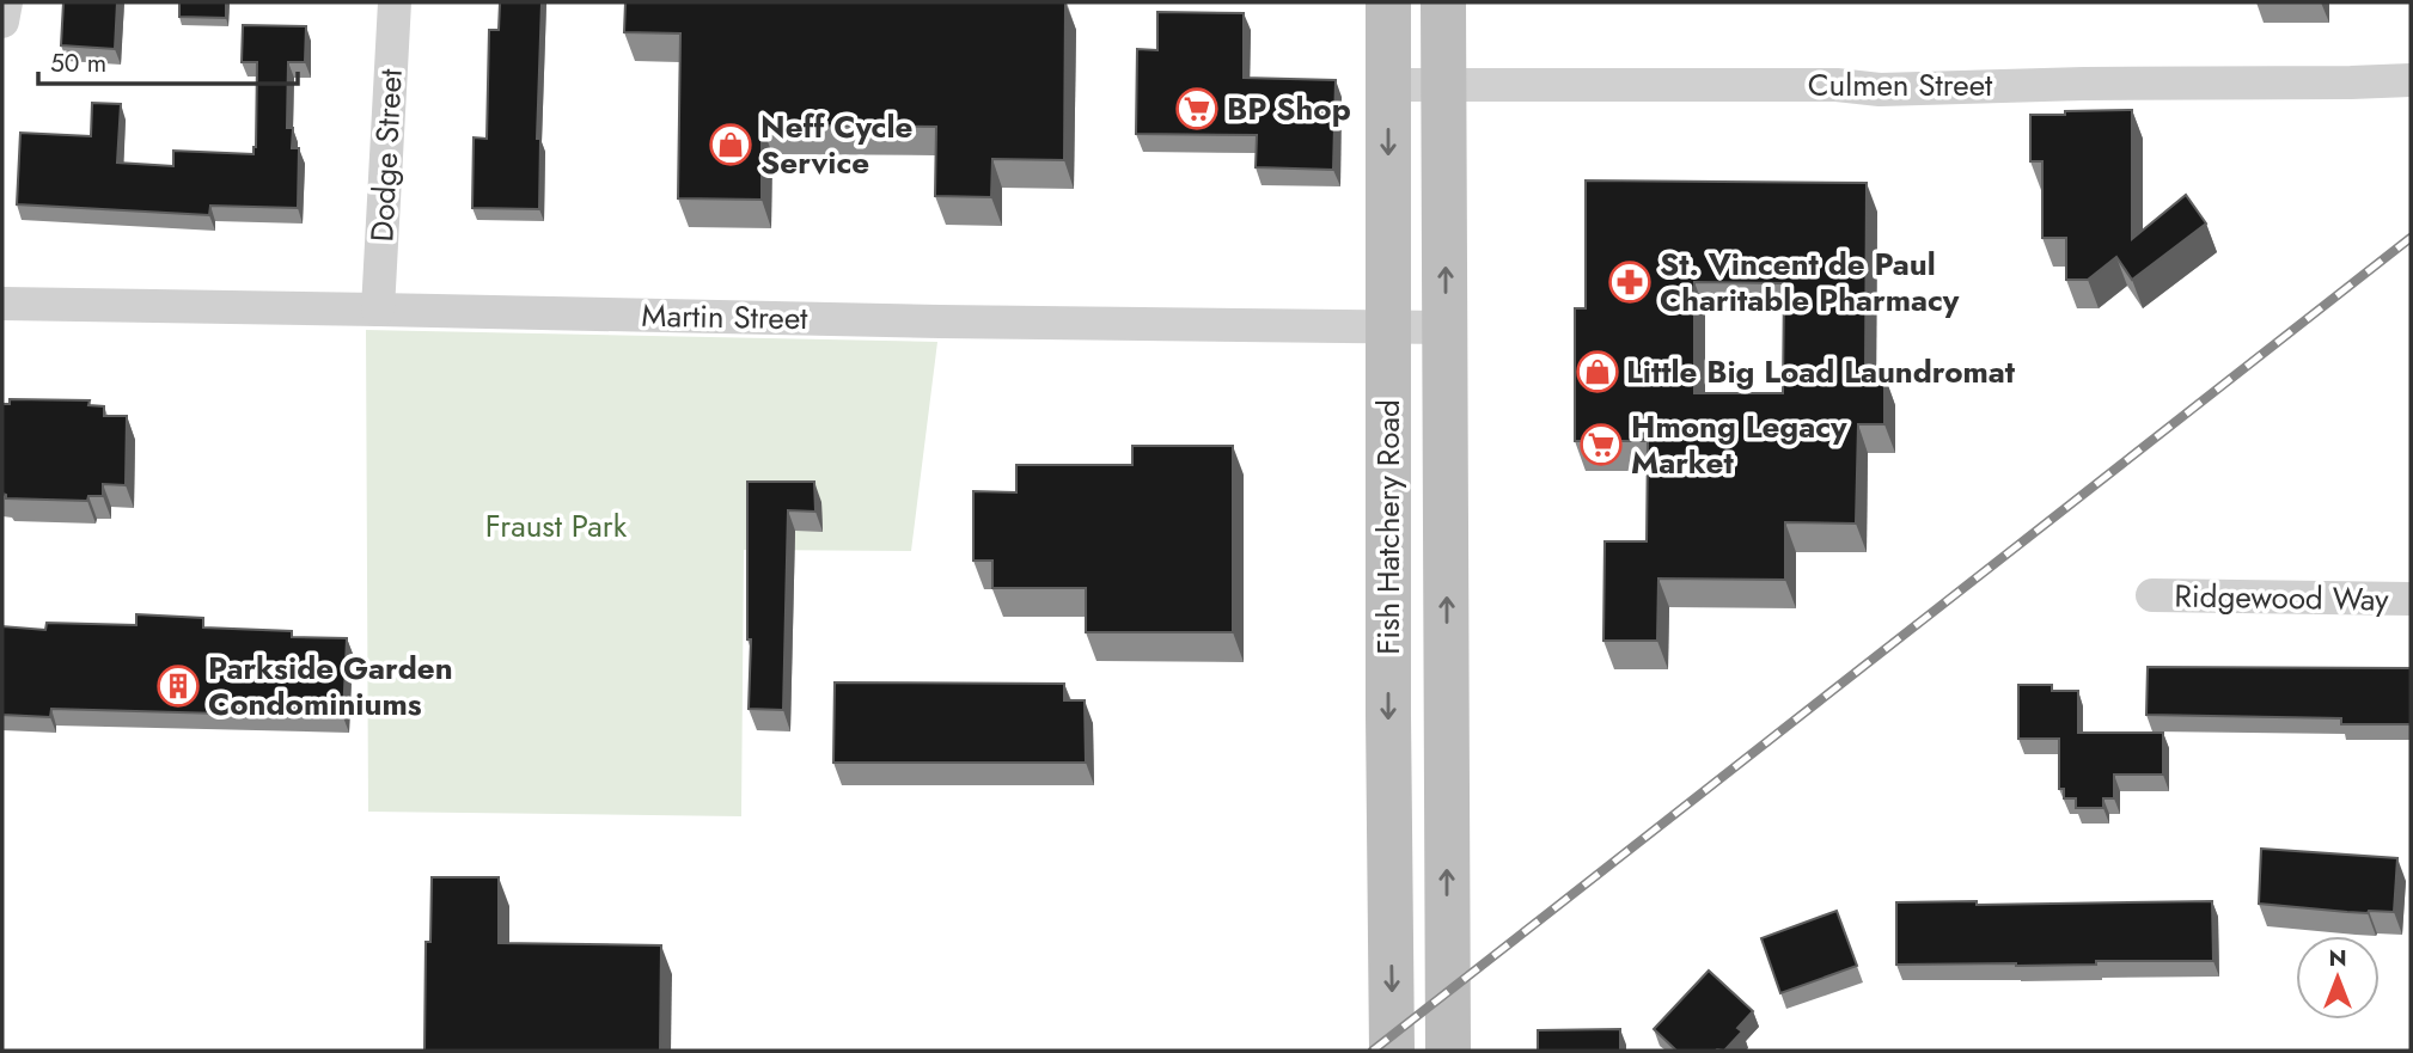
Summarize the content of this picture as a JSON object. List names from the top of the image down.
{
  "streets": {
    "main road": ["Fish Hatchery Road"],
    "street": [
      "Culmen Street",
      "Dodge Street",
      "Martin Street",
      "Ridgewood Way"
    ]
  },
  "crossings": [
    ["Culmen Street", "Fish Hatchery Road"],
    ["Dodge Street", "Martin Street"],
    ["Martin Street", "Fish Hatchery Road"]
  ],
  "parks": ["Fraust Park"],
  "places": {
    "supermarket": ["BP Shop", "Hmong Legacy Market"],
    "shop": ["Neff Cycle Service", "Little Big Load Laundromat"],
    "pharmacy": ["St. Vincent de Paul Charitable Pharmacy"],
    "building": ["Parkside Garden Condominiums"]
  },
  "scale_bar": "50 m",
  "north": "top"
}
